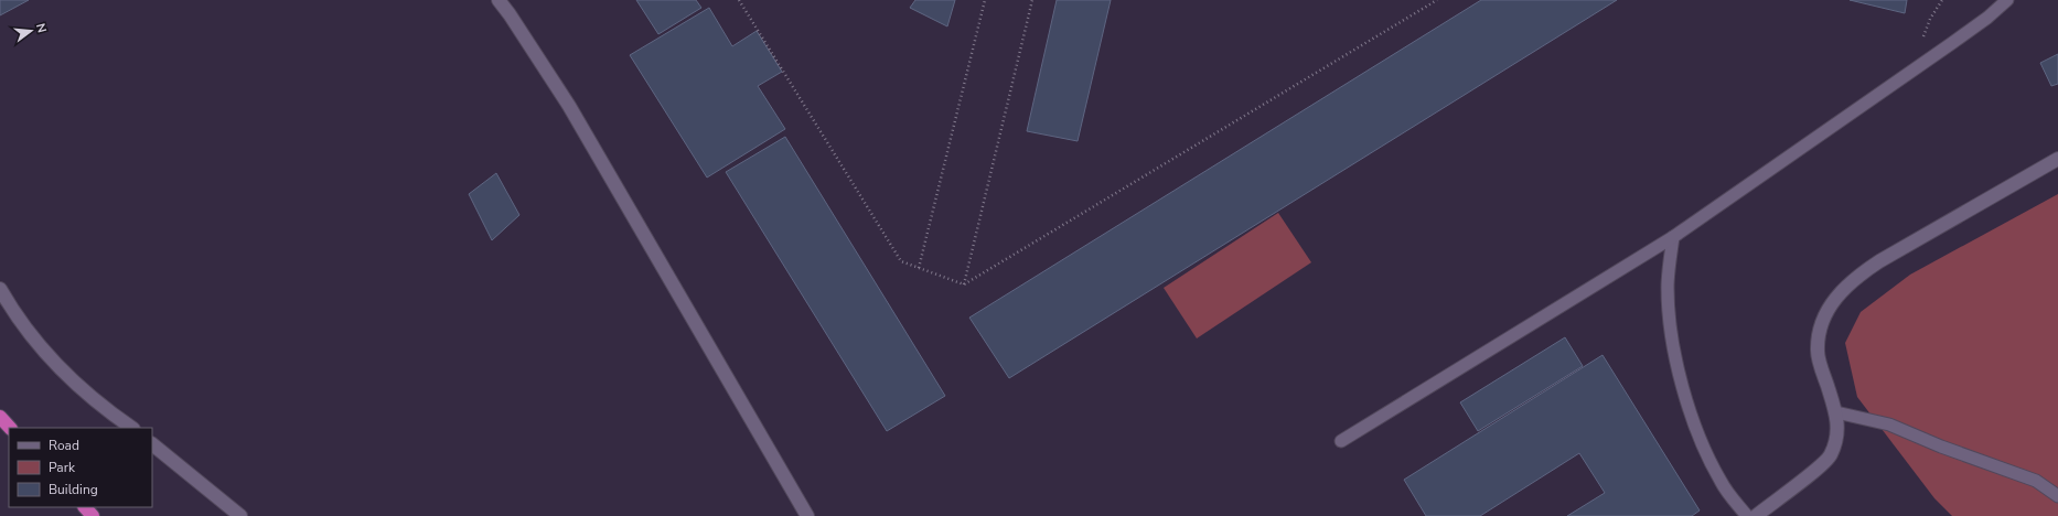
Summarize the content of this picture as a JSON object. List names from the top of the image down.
{
  "legend": ["Road", "Park", "Building"],
  "north": "right"
}
